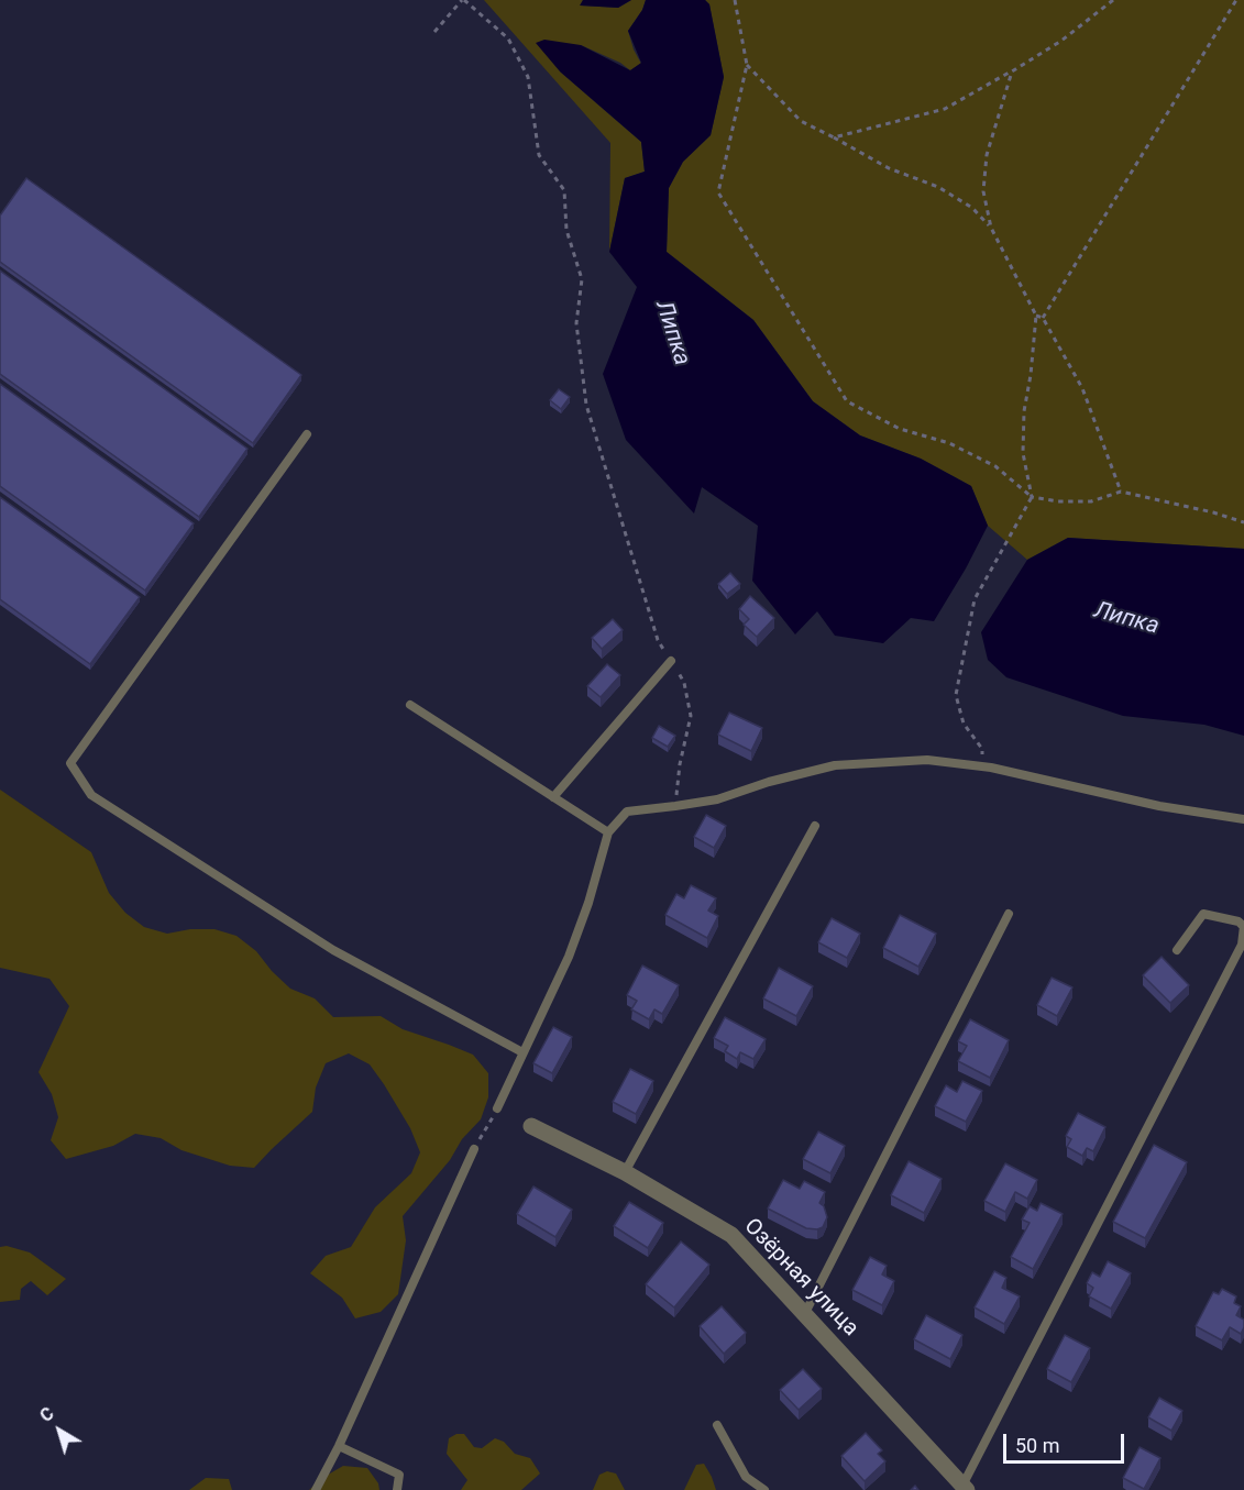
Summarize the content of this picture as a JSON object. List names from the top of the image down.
{
  "streets": {
    "street": ["Озёрная улица"]
  },
  "water": ["Липка"],
  "scale_bar": "50 m",
  "north": "top left"
}
